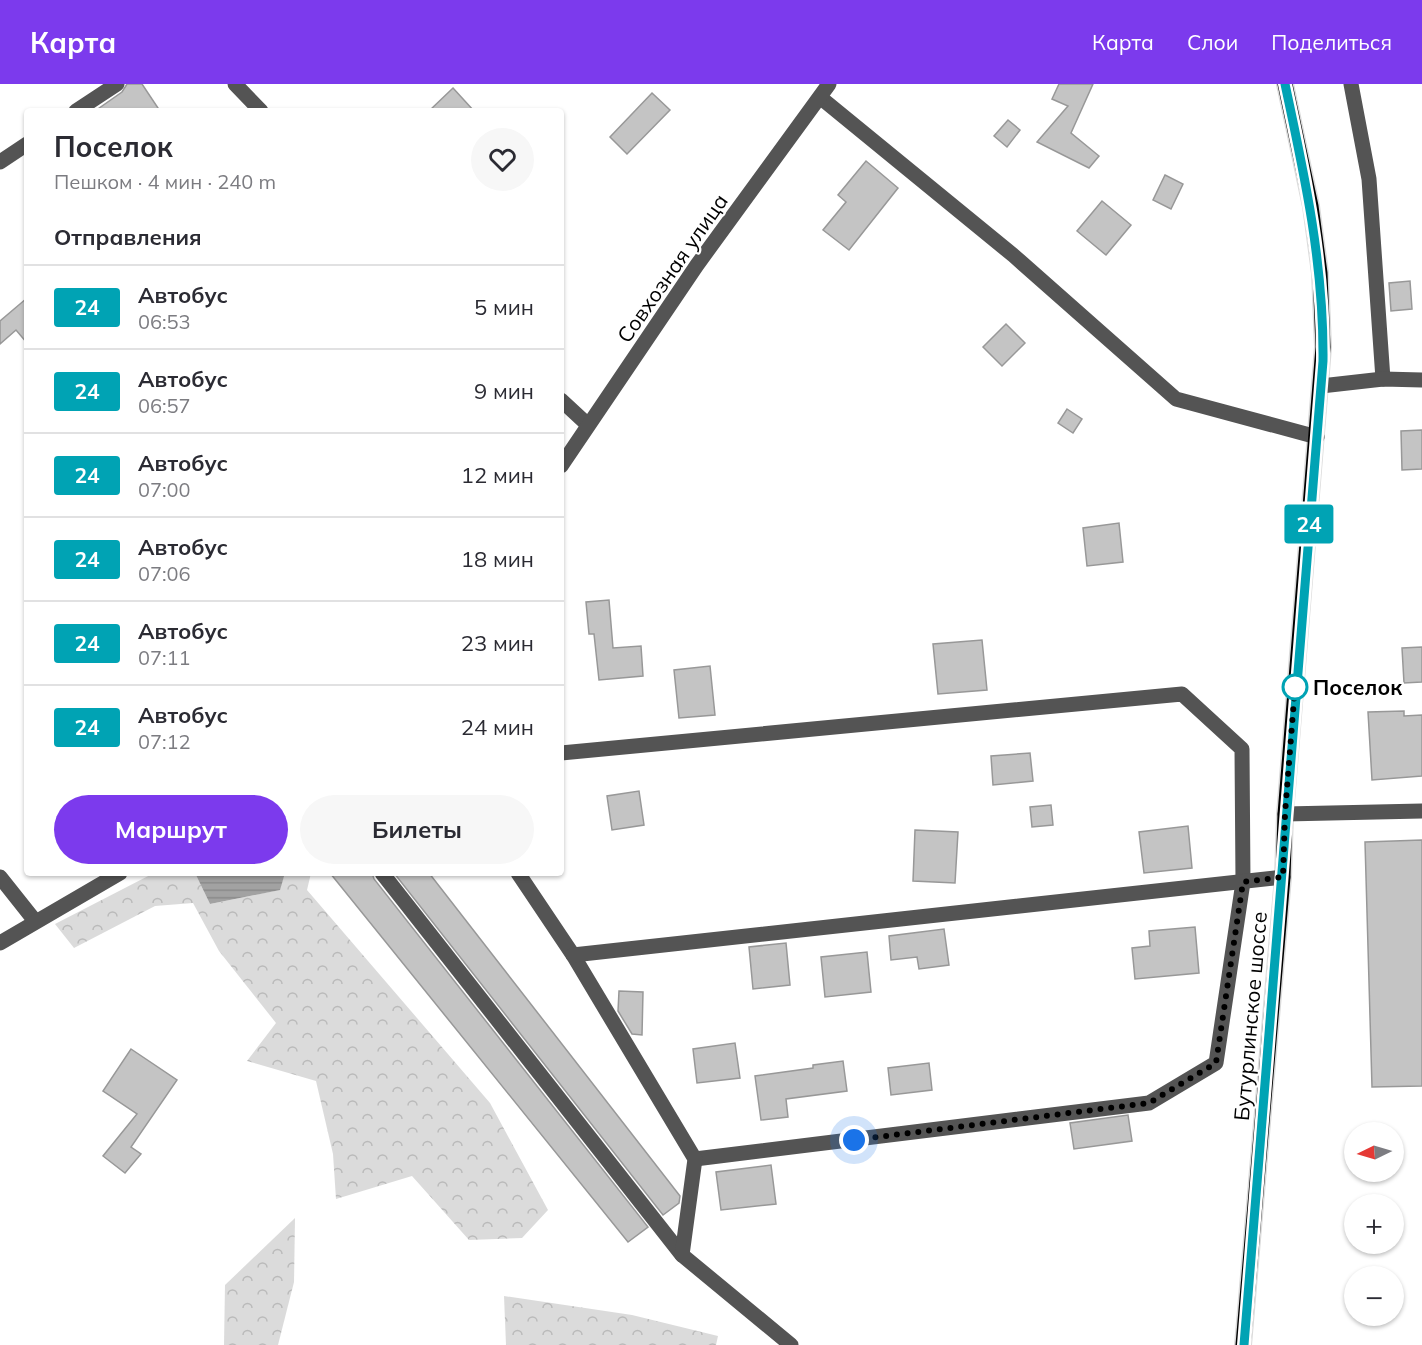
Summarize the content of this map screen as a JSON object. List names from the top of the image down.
{
  "streets": {
    "main road": ["Бутурлинское шоссе"],
    "street": ["Совхозная улица"]
  },
  "places": ["Поселок"],
  "lines": ["bus line 24"],
  "north": "left",
  "page": {
    "header": "Карта",
    "nav": ["Карта", "Слои", "Поделиться"],
    "on_map": "24",
    "heading": [
      ["Поселок", "Пешком · 4 мин · 240 m"],
      "Отправления"
    ],
    "list": [
      {
        "mark": "24",
        "name": "Автобус",
        "note": "06:53",
        "value": "5 мин"
      },
      {
        "mark": "24",
        "name": "Автобус",
        "note": "06:57",
        "value": "9 мин"
      },
      {
        "mark": "24",
        "name": "Автобус",
        "note": "07:00",
        "value": "12 мин"
      },
      {
        "mark": "24",
        "name": "Автобус",
        "note": "07:06",
        "value": "18 мин"
      },
      {
        "mark": "24",
        "name": "Автобус",
        "note": "07:11",
        "value": "23 мин"
      },
      {
        "mark": "24",
        "name": "Автобус",
        "note": "07:12",
        "value": "24 мин"
      }
    ],
    "buttons": ["Маршрут", "Билеты"],
    "map_buttons": ["+", "−"]
  }
}
